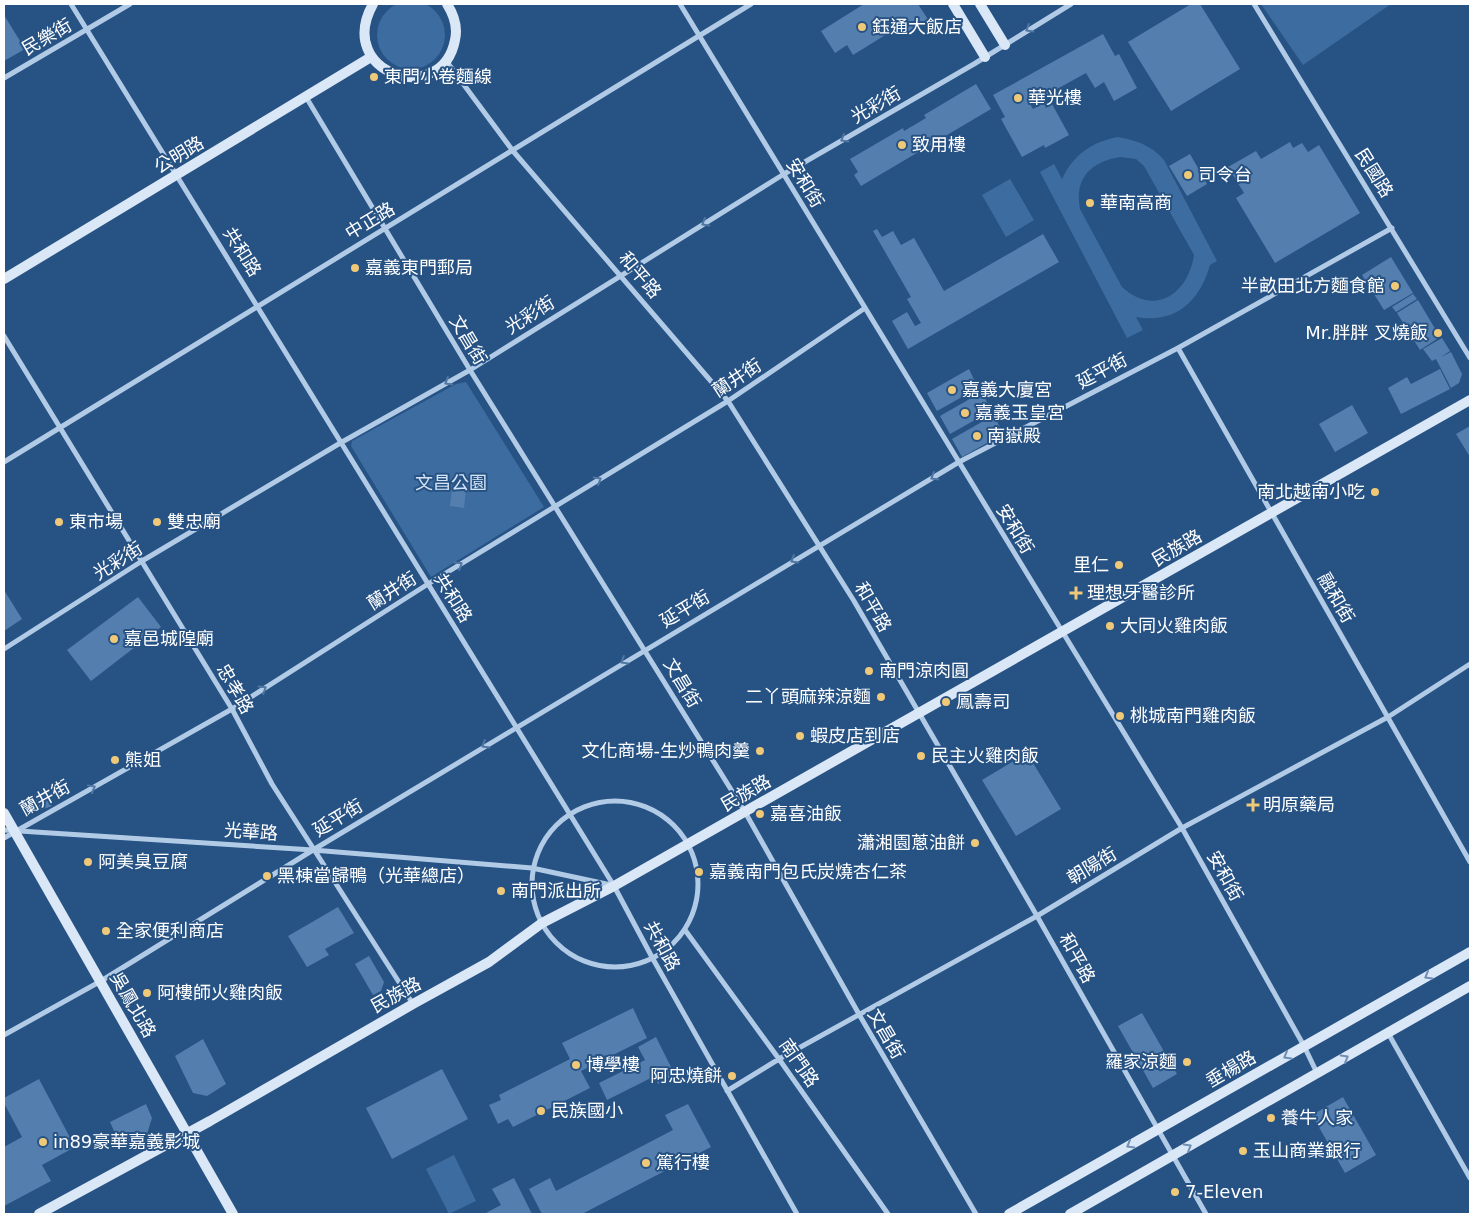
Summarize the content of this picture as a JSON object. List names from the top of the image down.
{
  "streets": {
    "street": [
      "民樂街",
      "光彩街",
      "公明路",
      "民國路",
      "安和街",
      "中正路",
      "共和路",
      "和平路",
      "文昌街",
      "延平街",
      "蘭井街",
      "民族路",
      "融和街",
      "忠孝路",
      "光華路",
      "朝陽街",
      "吳鳳北路",
      "南門路",
      "垂楊路"
    ]
  },
  "crossings": [
    ["民樂街", "共和路"],
    ["光彩街", "安和街"],
    ["光彩街", "共和路"],
    ["光彩街", "和平路"],
    ["光彩街", "文昌街"],
    ["光彩街", "忠孝路"],
    ["公明路", "共和路"],
    ["公明路", "文昌街"],
    ["民國路", "延平街"],
    ["安和街", "中正路"],
    ["安和街", "延平街"],
    ["安和街", "蘭井街"],
    ["安和街", "民族路"],
    ["安和街", "朝陽街"],
    ["安和街", "垂楊路"],
    ["中正路", "共和路"],
    ["中正路", "和平路"],
    ["中正路", "文昌街"],
    ["中正路", "忠孝路"],
    ["共和路", "延平街"],
    ["共和路", "蘭井街"],
    ["共和路", "民族路"],
    ["共和路", "光華路"],
    ["共和路", "朝陽街"],
    ["和平路", "延平街"],
    ["和平路", "蘭井街"],
    ["和平路", "民族路"],
    ["和平路", "朝陽街"],
    ["和平路", "垂楊路"],
    ["文昌街", "延平街"],
    ["文昌街", "蘭井街"],
    ["文昌街", "民族路"],
    ["文昌街", "朝陽街"],
    ["延平街", "融和街"],
    ["延平街", "忠孝路"],
    ["延平街", "光華路"],
    ["延平街", "吳鳳北路"],
    ["蘭井街", "忠孝路"],
    ["蘭井街", "光華路"],
    ["蘭井街", "吳鳳北路"],
    ["民族路", "融和街"],
    ["民族路", "忠孝路"],
    ["民族路", "光華路"],
    ["民族路", "吳鳳北路"],
    ["融和街", "朝陽街"],
    ["忠孝路", "光華路"],
    ["光華路", "吳鳳北路"],
    ["朝陽街", "南門路"]
  ],
  "one_way": ["光彩街", "延平街", "蘭井街"],
  "parks": ["文昌公園"],
  "places": {
    "other": [
      "鈺通大飯店",
      "東門小卷麵線",
      "華光樓",
      "致用樓",
      "司令台",
      "華南高商",
      "嘉義東門郵局",
      "半畝田北方麵食館",
      "Mr.胖胖 叉燒飯",
      "嘉義大廈宮",
      "嘉義玉皇宮",
      "南嶽殿",
      "南北越南小吃",
      "東市場",
      "雙忠廟",
      "里仁",
      "大同火雞肉飯",
      "嘉邑城隍廟",
      "南門涼肉圓",
      "二丫頭麻辣涼麵",
      "鳳壽司",
      "桃城南門雞肉飯",
      "蝦皮店到店",
      "文化商場-生炒鴨肉羹",
      "民主火雞肉飯",
      "熊姐",
      "嘉喜油飯",
      "瀟湘園蔥油餅",
      "阿美臭豆腐",
      "嘉義南門包氏炭燒杏仁茶",
      "黑棟當歸鴨（光華總店）",
      "南門派出所",
      "全家便利商店",
      "阿樓師火雞肉飯",
      "羅家涼麵",
      "博學樓",
      "阿忠燒餅",
      "民族國小",
      "養牛人家",
      "in89豪華嘉義影城",
      "玉山商業銀行",
      "篤行樓",
      "7-Eleven"
    ],
    "health": ["理想牙醫診所", "明原藥局"]
  }
}
